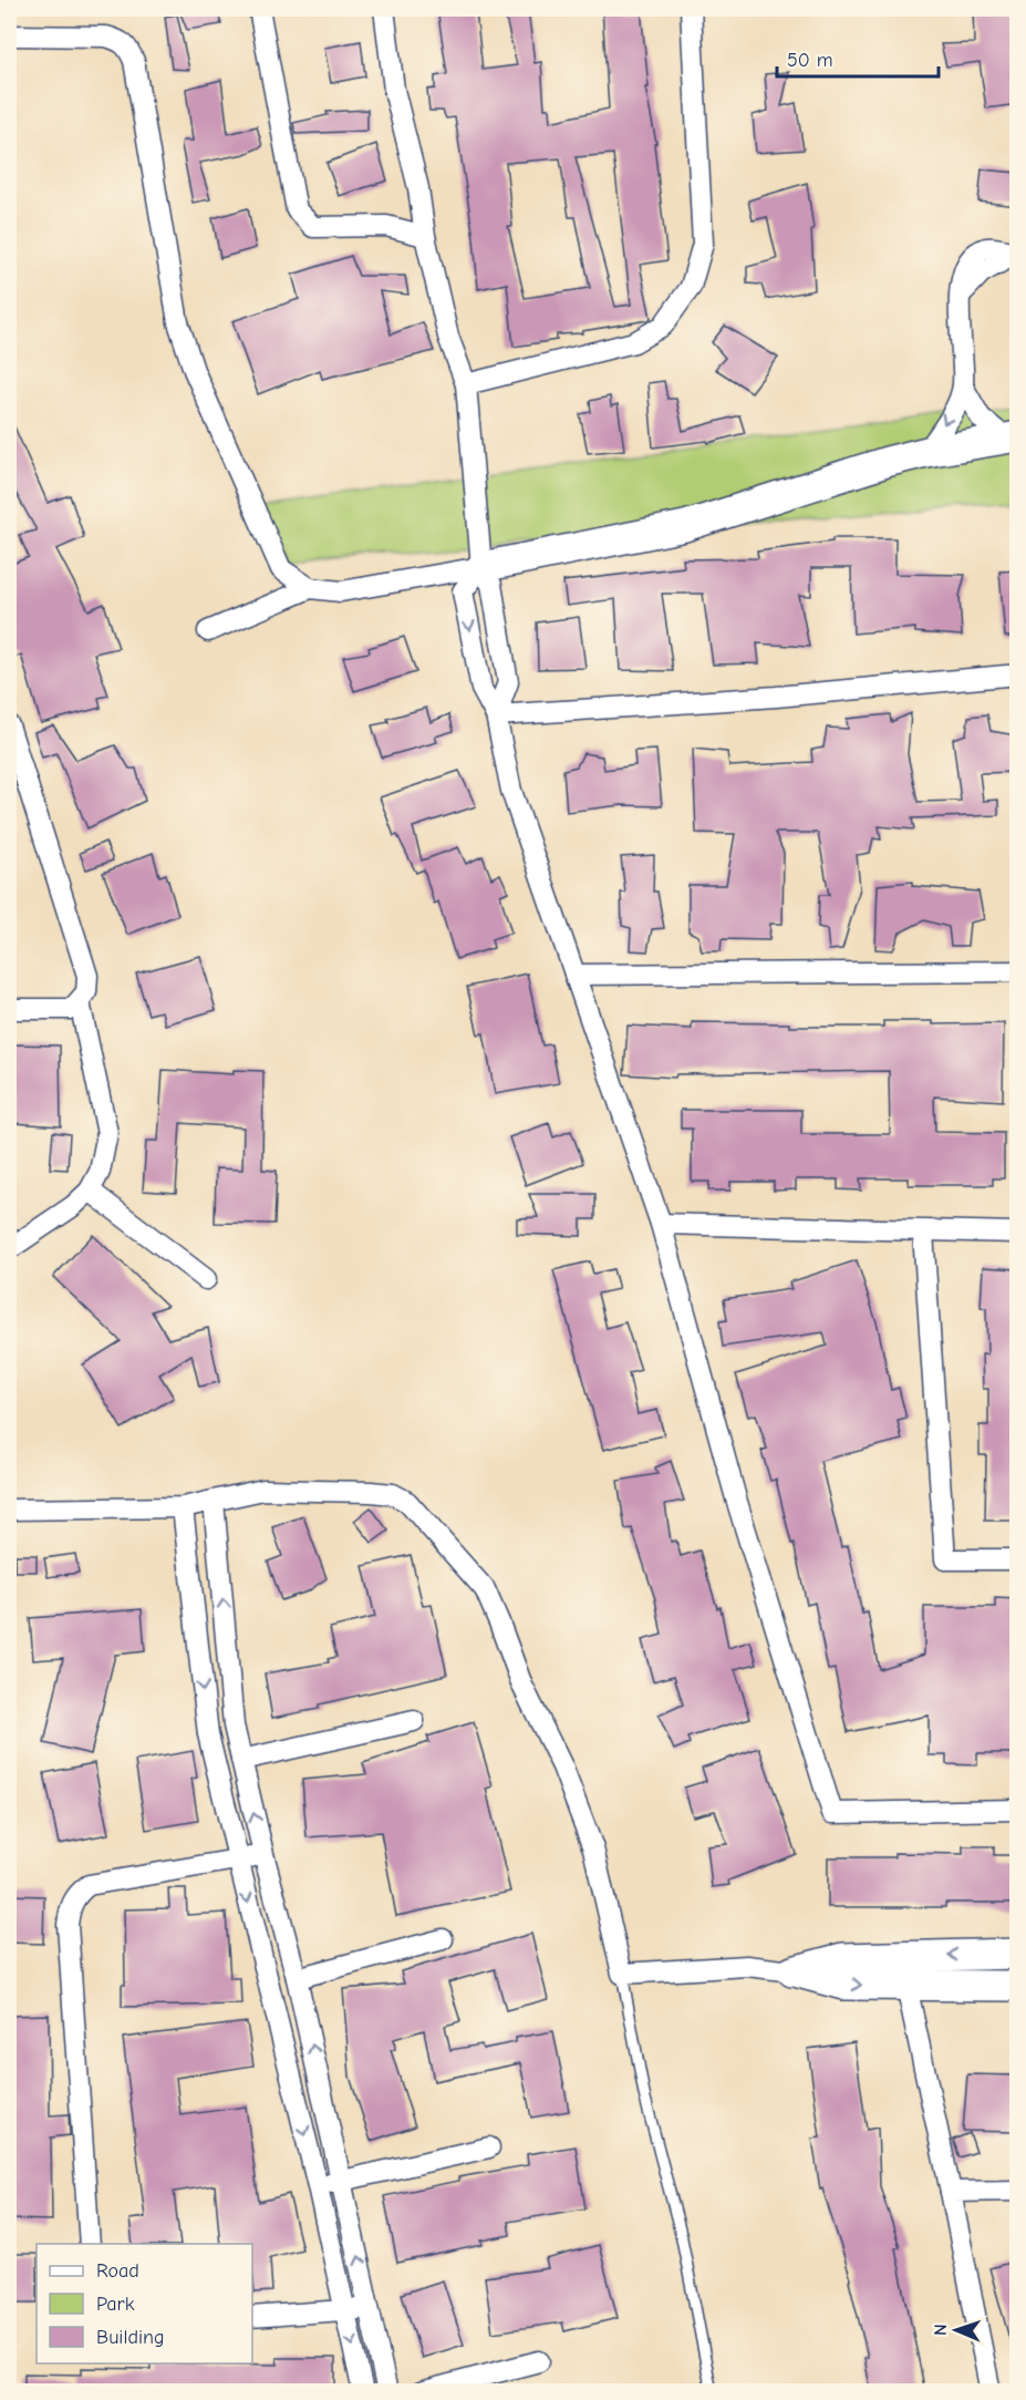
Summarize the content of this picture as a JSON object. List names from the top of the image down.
{
  "legend": ["Road", "Park", "Building"],
  "scale_bar": "50 m",
  "north": "left"
}
